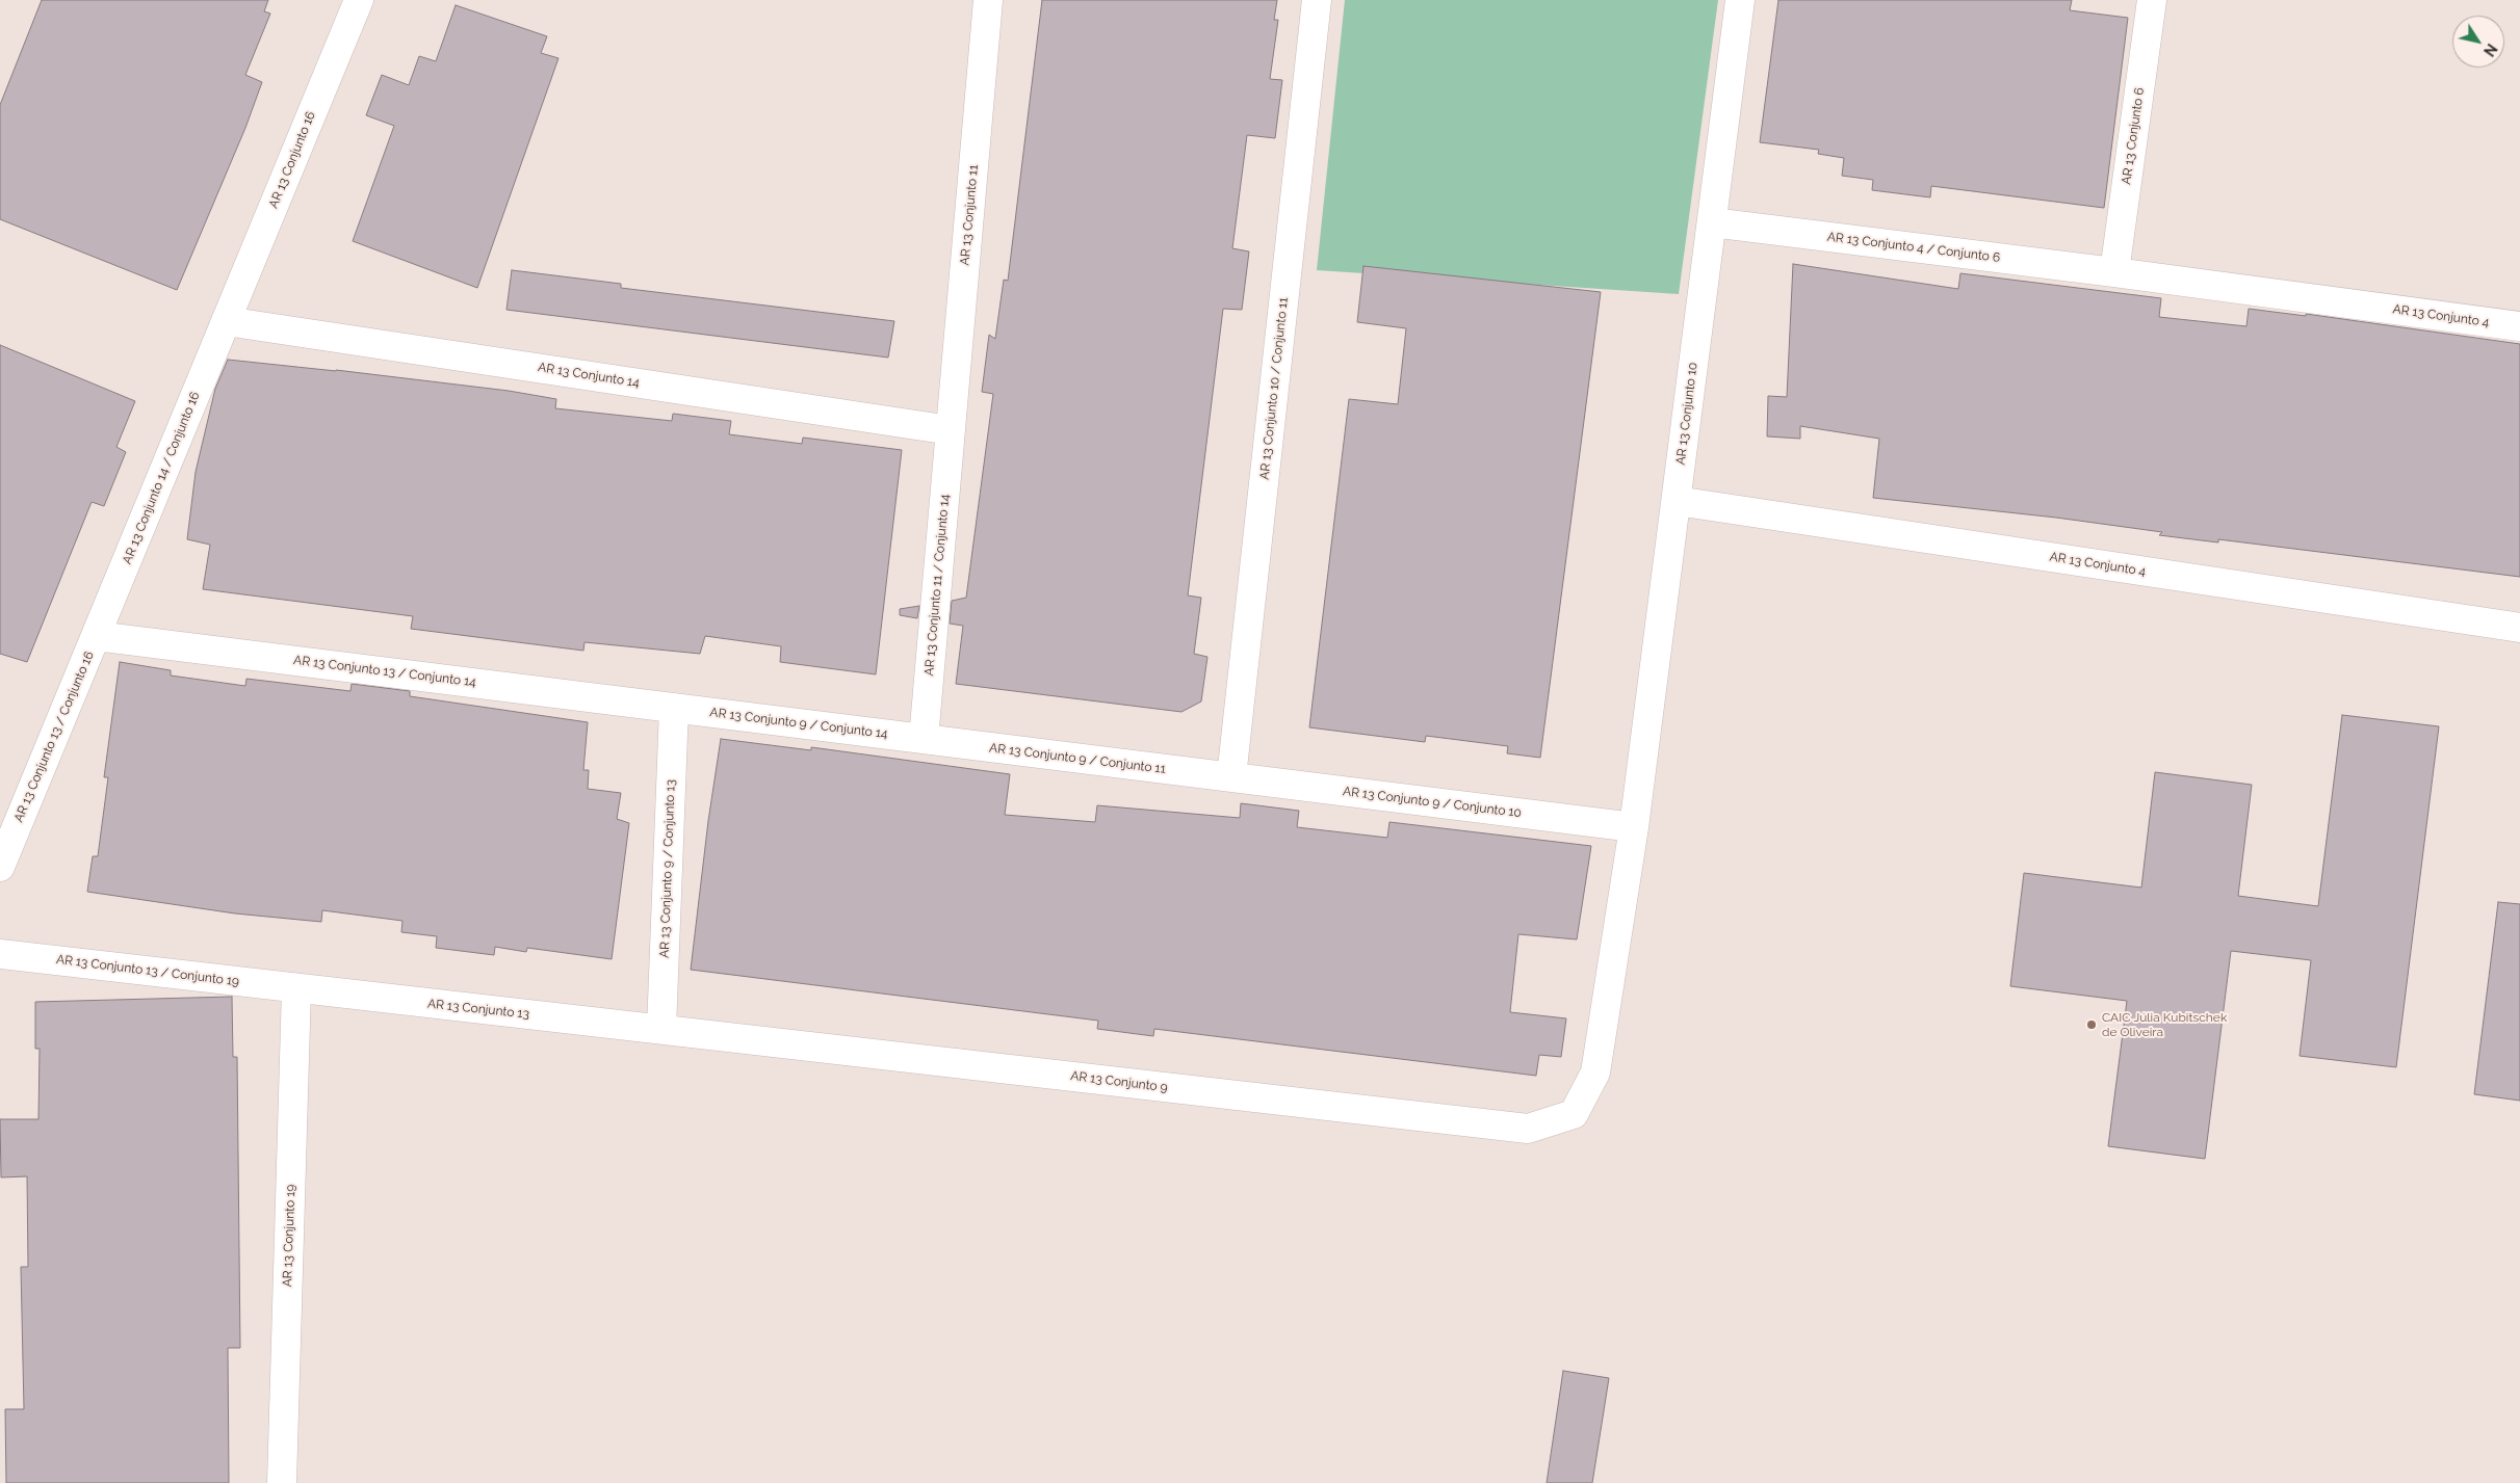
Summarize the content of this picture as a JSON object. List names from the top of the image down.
{
  "streets": {
    "street": [
      "AR 13 Conjunto 6",
      "AR 13 Conjunto 16",
      "AR 13 Conjunto 11",
      "AR 13 Conjunto 4 / Conjunto 6",
      "AR 13 Conjunto 4",
      "AR 13 Conjunto 14",
      "AR 13 Conjunto 10 / Conjunto 11",
      "AR 13 Conjunto 10",
      "AR 13 Conjunto 14 / Conjunto 16",
      "AR 13 Conjunto 11 / Conjunto 14",
      "AR 13 Conjunto 13 / Conjunto 14",
      "AR 13 Conjunto 9 / Conjunto 14",
      "AR 13 Conjunto 13 / Conjunto 16",
      "AR 13 Conjunto 9 / Conjunto 11",
      "AR 13 Conjunto 9 / Conjunto 10",
      "AR 13 Conjunto 9 / Conjunto 13",
      "AR 13 Conjunto 13 / Conjunto 19",
      "AR 13 Conjunto 13",
      "AR 13 Conjunto 9",
      "AR 13 Conjunto 19"
    ]
  },
  "crossings": [
    ["AR 13 Conjunto 6", "AR 13 Conjunto 4 / Conjunto 6"],
    ["AR 13 Conjunto 6", "AR 13 Conjunto 4"],
    ["AR 13 Conjunto 16", "AR 13 Conjunto 14"],
    ["AR 13 Conjunto 16", "AR 13 Conjunto 14 / Conjunto 16"],
    ["AR 13 Conjunto 11", "AR 13 Conjunto 14"],
    ["AR 13 Conjunto 11", "AR 13 Conjunto 11 / Conjunto 14"],
    ["AR 13 Conjunto 4 / Conjunto 6", "AR 13 Conjunto 4"],
    ["AR 13 Conjunto 4 / Conjunto 6", "AR 13 Conjunto 10"],
    ["AR 13 Conjunto 4", "AR 13 Conjunto 10"],
    ["AR 13 Conjunto 14", "AR 13 Conjunto 14 / Conjunto 16"],
    ["AR 13 Conjunto 14", "AR 13 Conjunto 11 / Conjunto 14"],
    ["AR 13 Conjunto 10 / Conjunto 11", "AR 13 Conjunto 9 / Conjunto 11"],
    ["AR 13 Conjunto 10 / Conjunto 11", "AR 13 Conjunto 9 / Conjunto 10"],
    ["AR 13 Conjunto 10", "AR 13 Conjunto 9 / Conjunto 10"],
    ["AR 13 Conjunto 10", "AR 13 Conjunto 9"],
    ["AR 13 Conjunto 14 / Conjunto 16", "AR 13 Conjunto 13 / Conjunto 14"],
    ["AR 13 Conjunto 14 / Conjunto 16", "AR 13 Conjunto 13 / Conjunto 16"],
    ["AR 13 Conjunto 11 / Conjunto 14", "AR 13 Conjunto 9 / Conjunto 14"],
    ["AR 13 Conjunto 11 / Conjunto 14", "AR 13 Conjunto 9 / Conjunto 11"],
    ["AR 13 Conjunto 13 / Conjunto 14", "AR 13 Conjunto 9 / Conjunto 14"],
    ["AR 13 Conjunto 13 / Conjunto 14", "AR 13 Conjunto 13 / Conjunto 16"],
    ["AR 13 Conjunto 13 / Conjunto 14", "AR 13 Conjunto 9 / Conjunto 13"],
    ["AR 13 Conjunto 9 / Conjunto 14", "AR 13 Conjunto 9 / Conjunto 11"],
    ["AR 13 Conjunto 9 / Conjunto 14", "AR 13 Conjunto 9 / Conjunto 13"],
    ["AR 13 Conjunto 9 / Conjunto 11", "AR 13 Conjunto 9 / Conjunto 10"],
    ["AR 13 Conjunto 9 / Conjunto 13", "AR 13 Conjunto 13"],
    ["AR 13 Conjunto 9 / Conjunto 13", "AR 13 Conjunto 9"],
    ["AR 13 Conjunto 13 / Conjunto 19", "AR 13 Conjunto 13"],
    ["AR 13 Conjunto 13 / Conjunto 19", "AR 13 Conjunto 19"],
    ["AR 13 Conjunto 13", "AR 13 Conjunto 9"],
    ["AR 13 Conjunto 13", "AR 13 Conjunto 19"]
  ],
  "places": ["CAIC Júlia Kubitschek de Oliveira"],
  "north": "bottom right"
}
